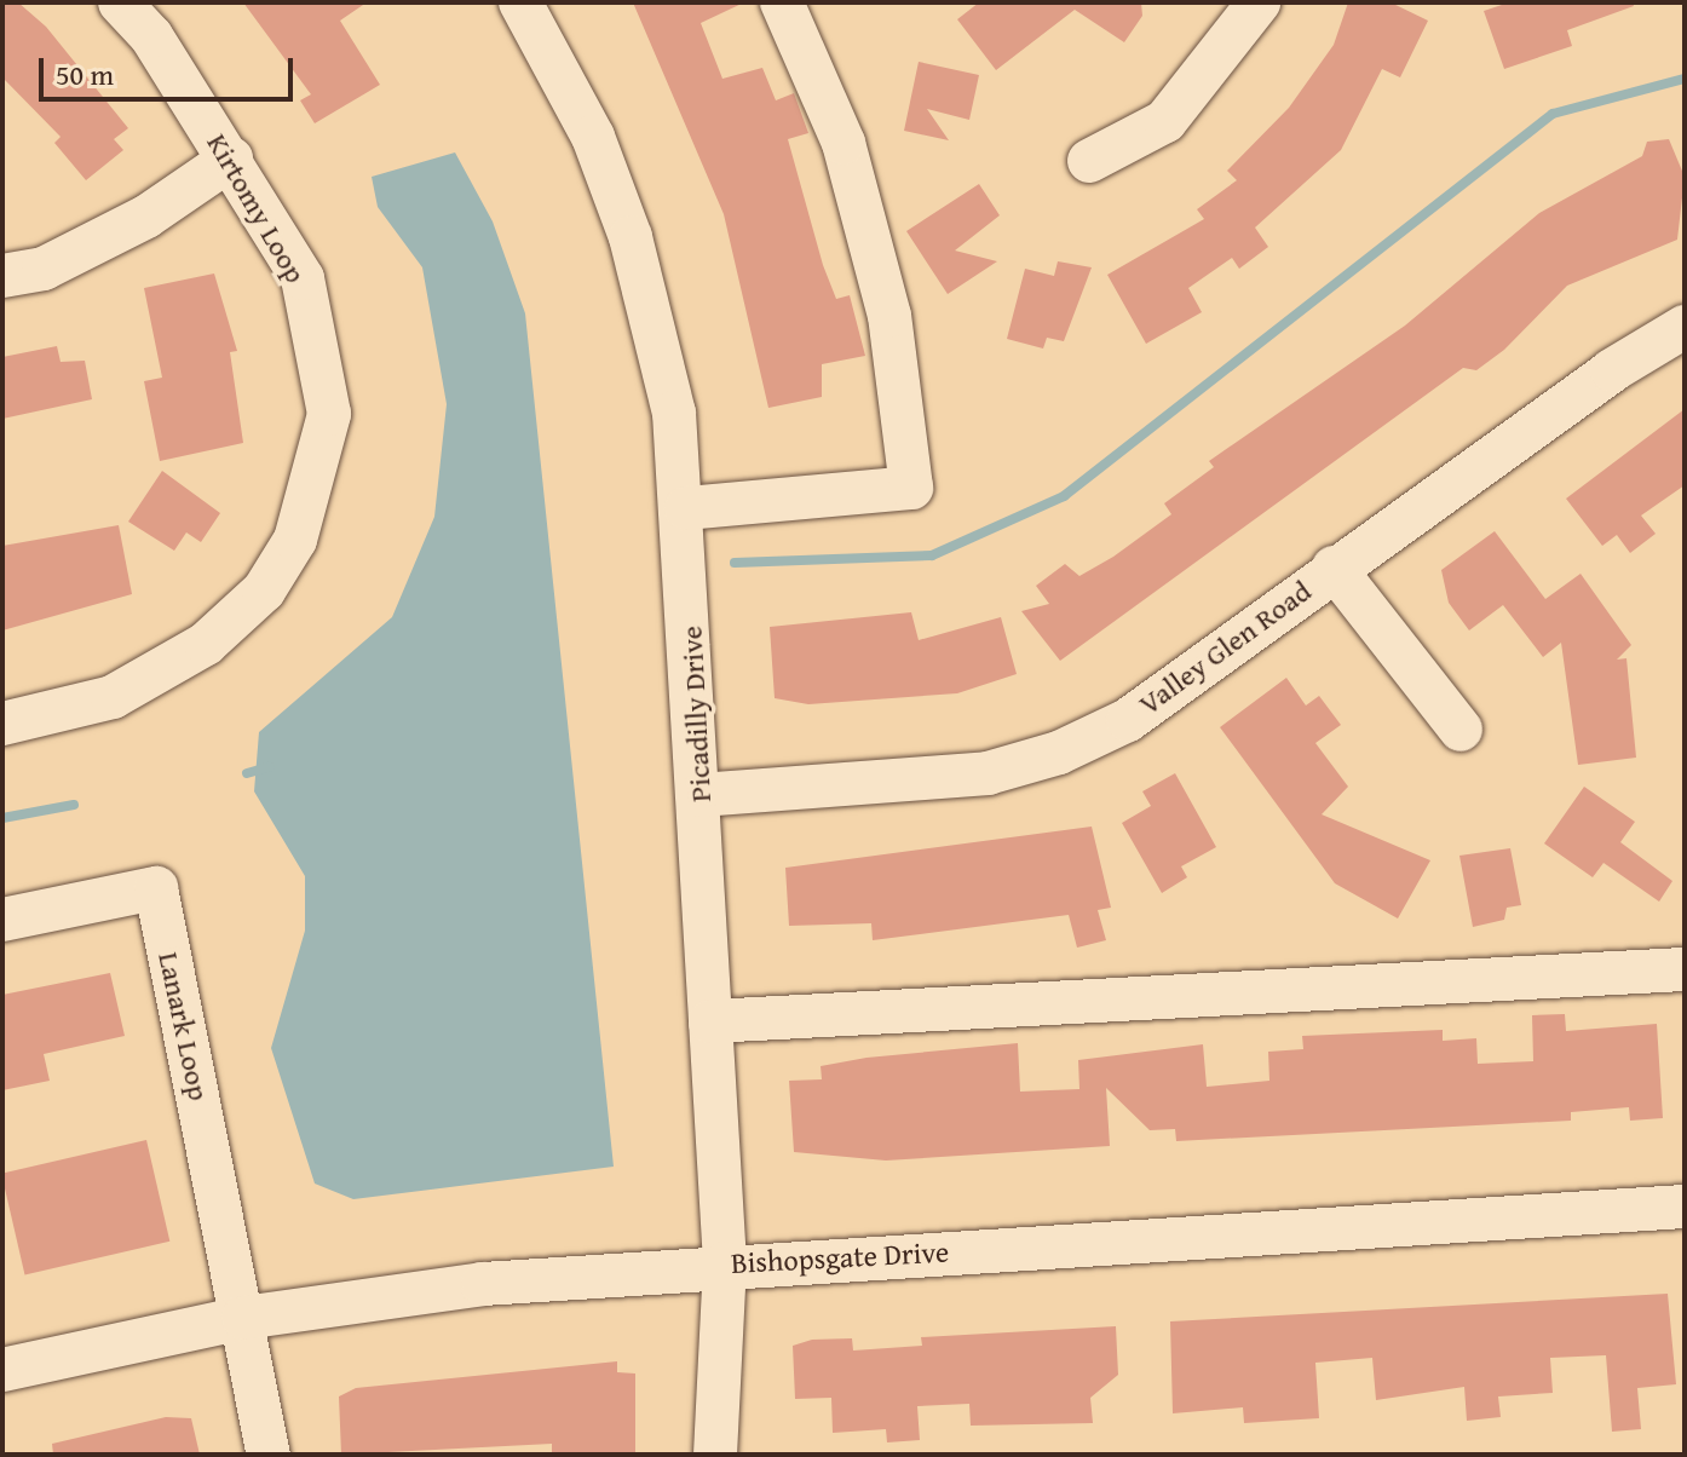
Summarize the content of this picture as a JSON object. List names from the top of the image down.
{
  "streets": {
    "street": [
      "Kirtomy Loop",
      "Valley Glen Road",
      "Picadilly Drive",
      "Lanark Loop",
      "Bishopsgate Drive"
    ]
  },
  "crossings": [
    ["Valley Glen Road", "Picadilly Drive"],
    ["Picadilly Drive", "Bishopsgate Drive"],
    ["Lanark Loop", "Bishopsgate Drive"]
  ],
  "scale_bar": "50 m"
}
